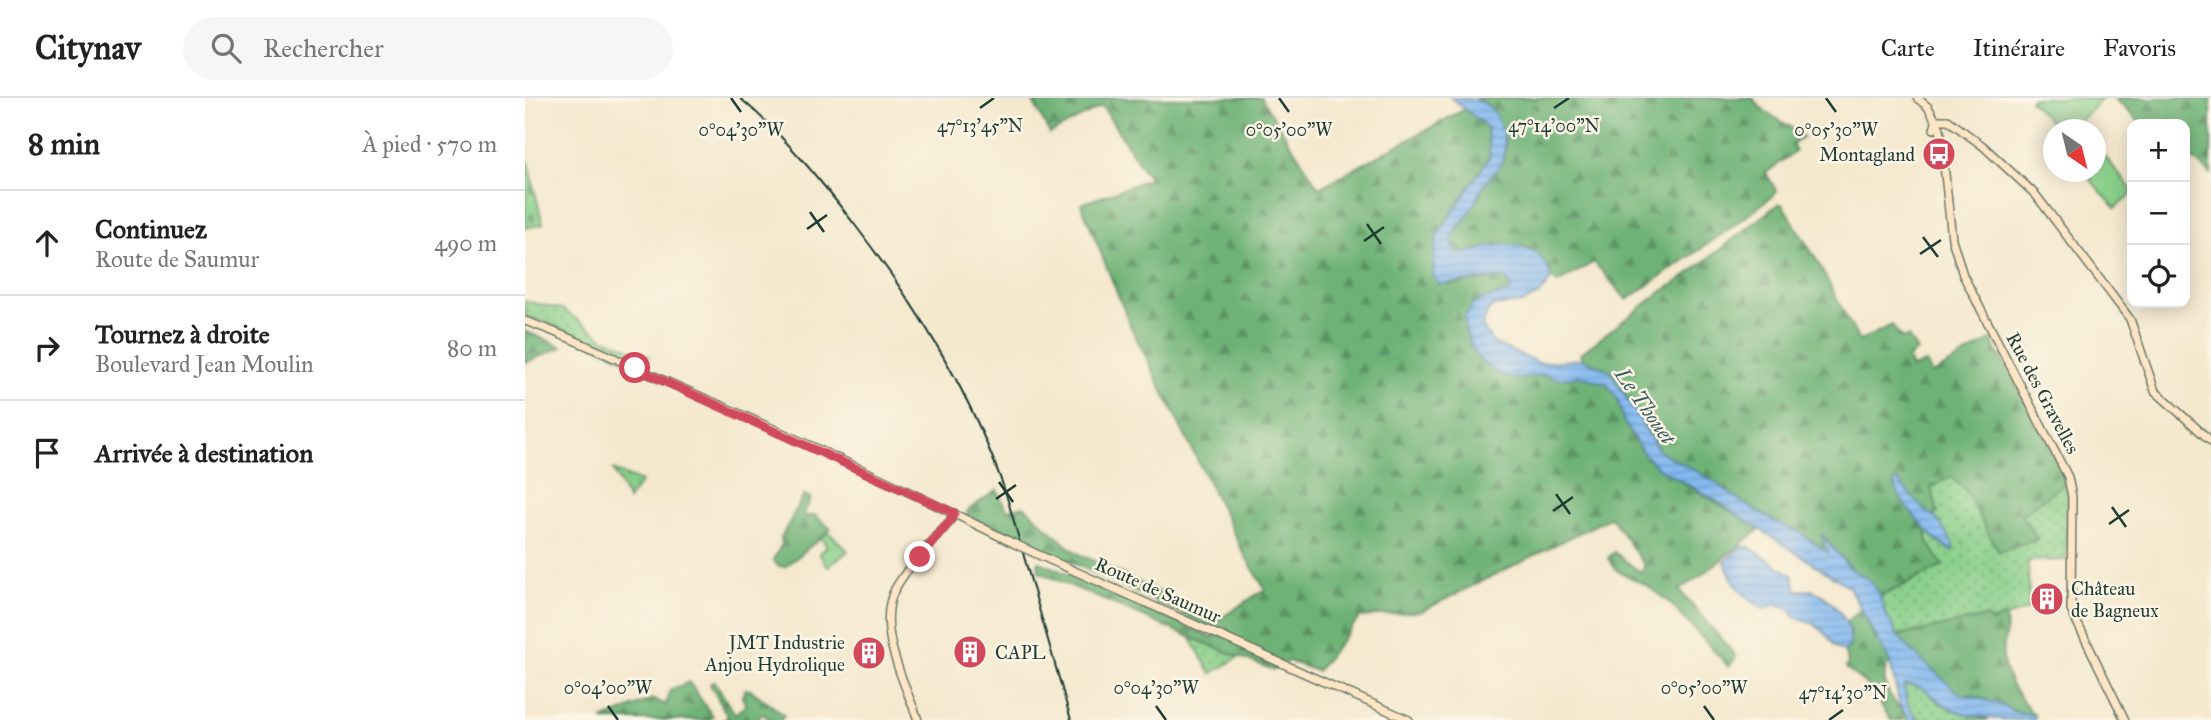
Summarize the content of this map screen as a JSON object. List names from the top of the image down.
{
  "streets": {
    "street": ["Rue des Gravelles", "Route de Saumur"]
  },
  "water": ["Le Thouet"],
  "places": {
    "bus stop": ["Montagland"],
    "building": ["Château de Bagneux", "CAPL", "JMT Industrie Anjou Hydrolique"]
  },
  "north": "bottom right",
  "page": {
    "header": "Citynav",
    "search": "Rechercher",
    "nav": ["Carte", "Itinéraire", "Favoris"],
    "heading": ["8 min", "À pied · 570 m"],
    "map_buttons": ["+", "−"],
    "list": [
      ["Continuez", "Route de Saumur", "490 m"],
      ["Tournez à droite", "Boulevard Jean Moulin", "80 m"],
      "Arrivée à destination"
    ]
  },
  "coordinates": [
    "47°13'45\"N",
    "47°14'00\"N",
    "0°04'30\"W",
    "0°05'00\"W",
    "0°05'30\"W",
    "0°04'00\"W",
    "47°14'30\"N"
  ]
}
